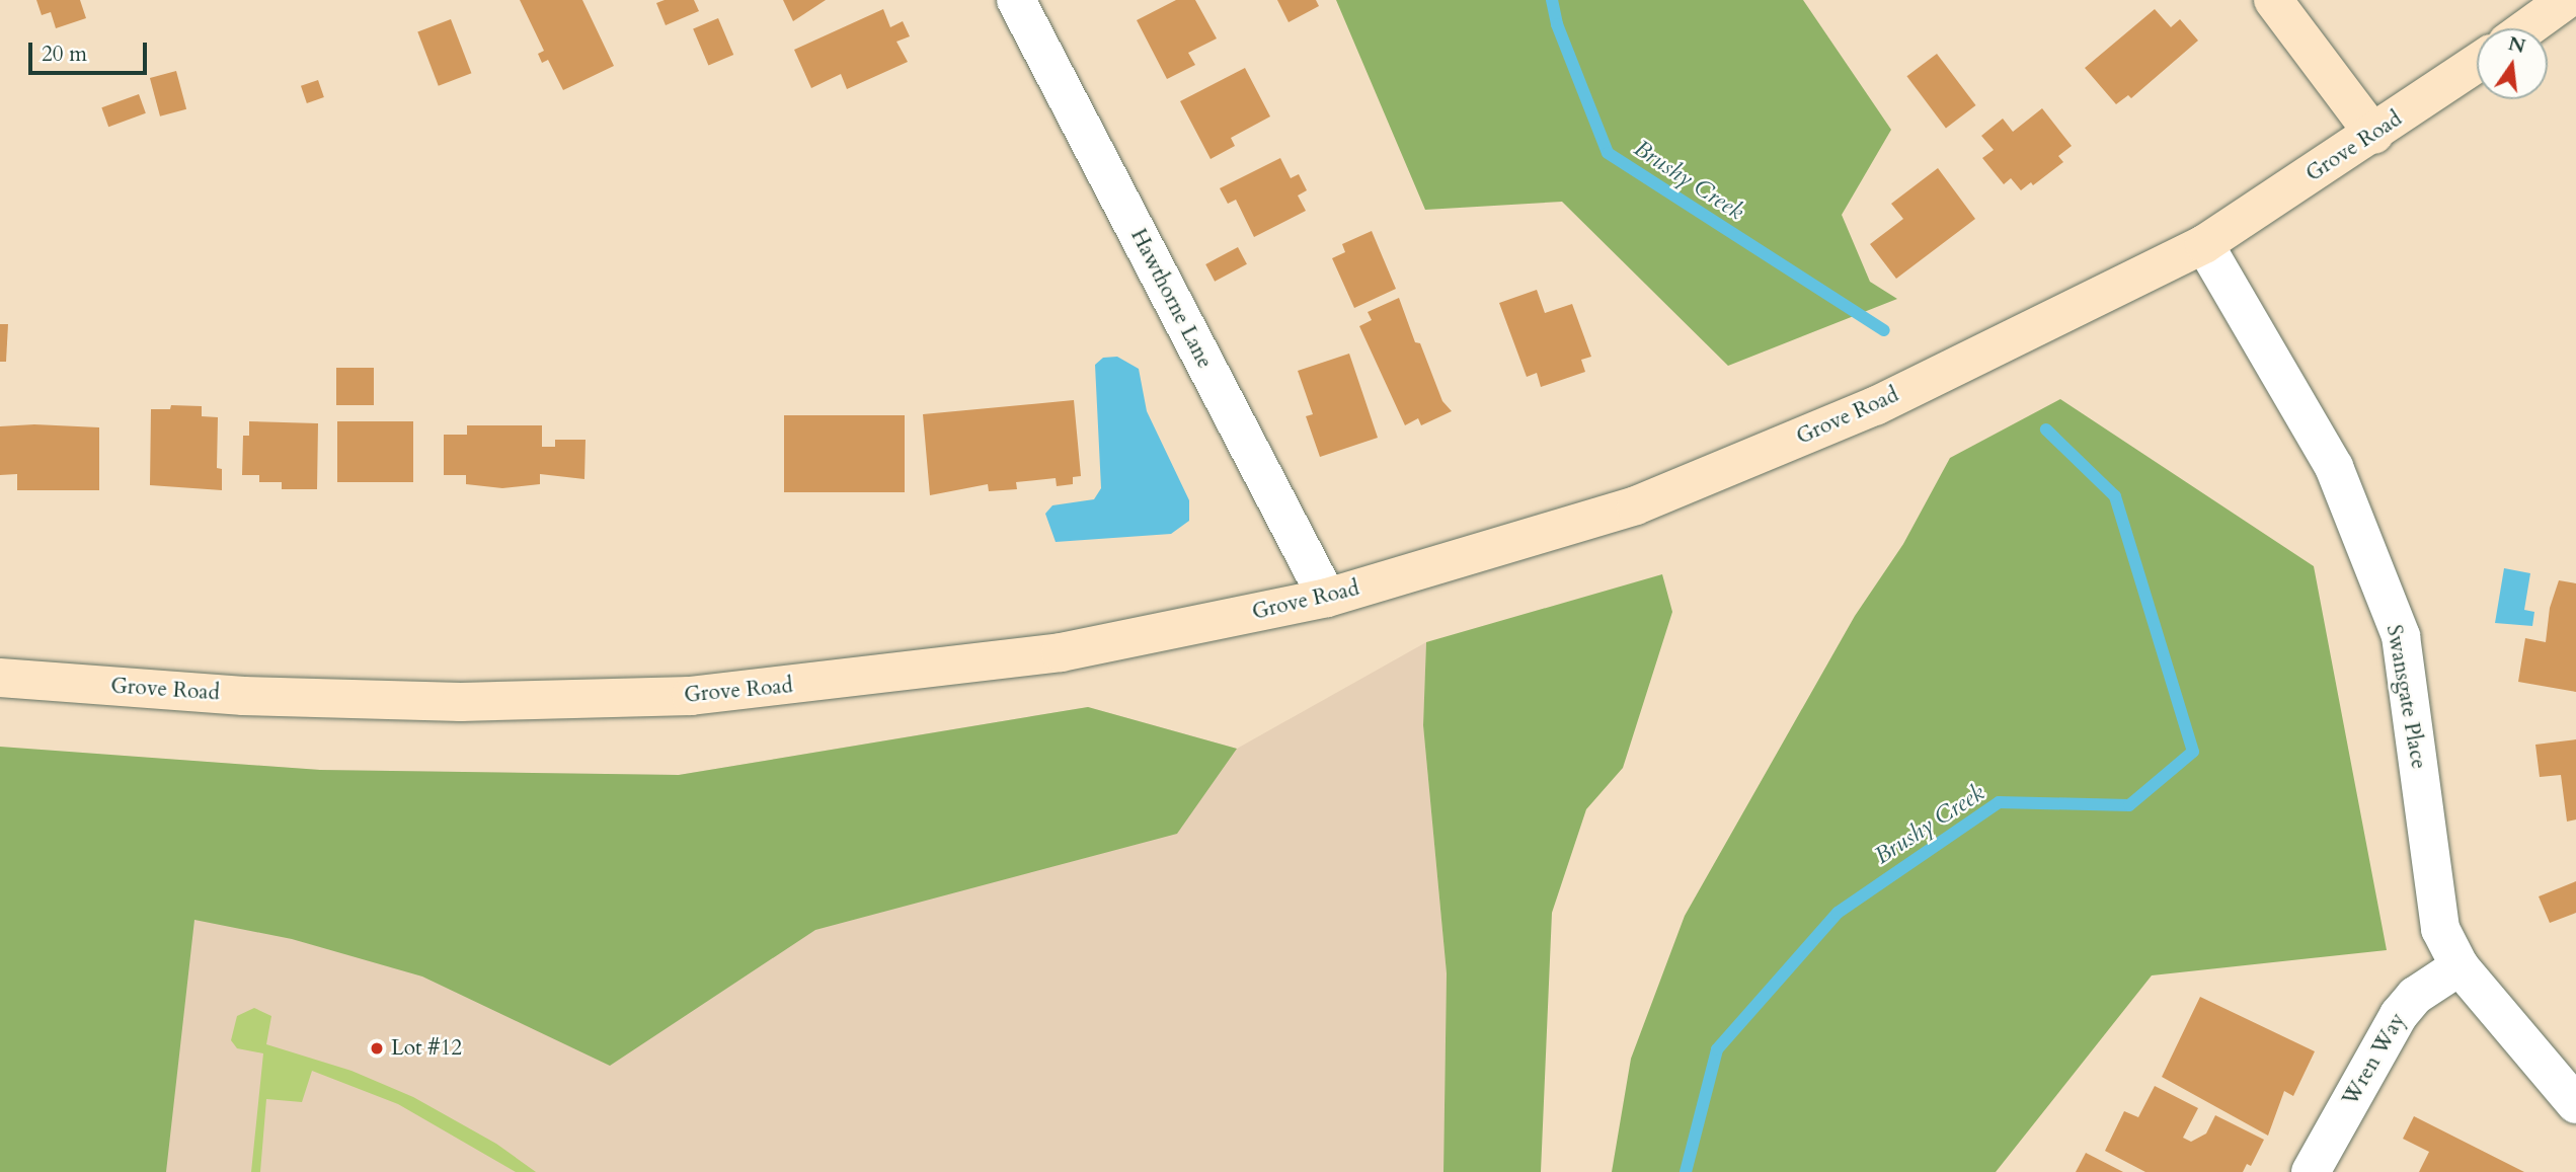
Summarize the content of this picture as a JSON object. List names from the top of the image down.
{
  "streets": {
    "main road": ["Grove Road"],
    "street": ["Hawthorne Lane", "Swansgate Place", "Wren Way"]
  },
  "crossings": [
    ["Grove Road", "Hawthorne Lane"],
    ["Grove Road", "Swansgate Place"],
    ["Swansgate Place", "Wren Way"]
  ],
  "water": ["Brushy Creek"],
  "places": ["Lot #12"],
  "scale_bar": "20 m",
  "north": "top"
}
